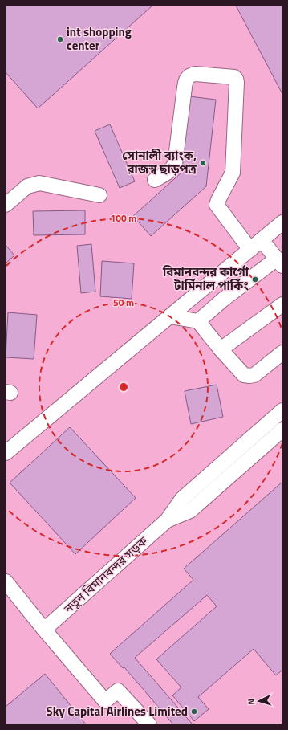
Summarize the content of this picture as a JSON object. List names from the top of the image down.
{
  "streets": {
    "lane": ["নতুন বিমানবন্দর সড়ক"]
  },
  "places": [
    "int shopping center",
    "সোনালী ব্যাংক, রাজস্ব ছাড়পত্র",
    "বিমানবন্দর কার্গো টার্মিনাল পার্কিং",
    "Sky Capital Airlines Limited"
  ],
  "north": "left",
  "rings": ["100 m", "50 m"]
}
